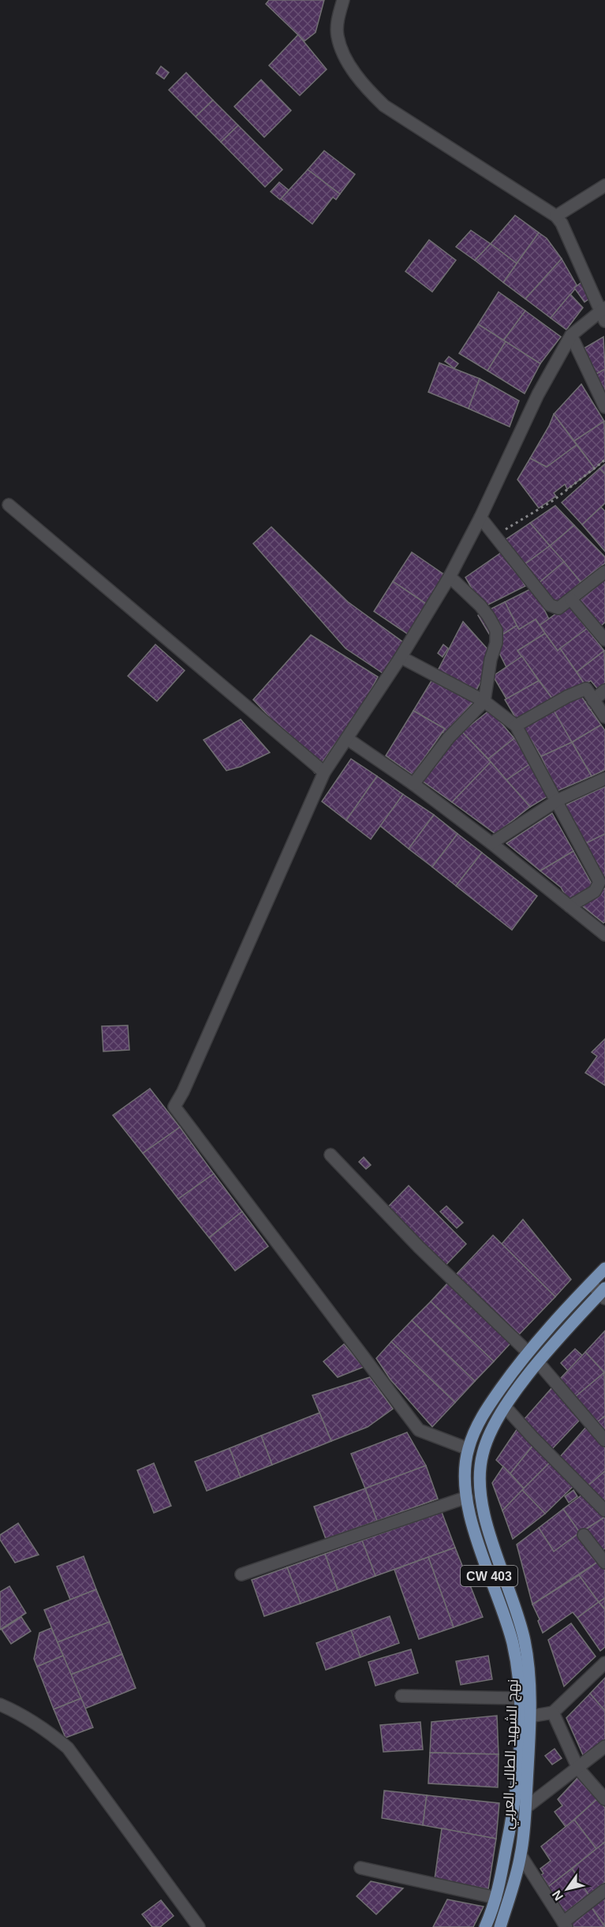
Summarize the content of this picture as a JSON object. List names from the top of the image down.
{
  "streets": {
    "main road": ["CW 403", "نهج الشهيد الطالب العربي"]
  },
  "north": "bottom left"
}
